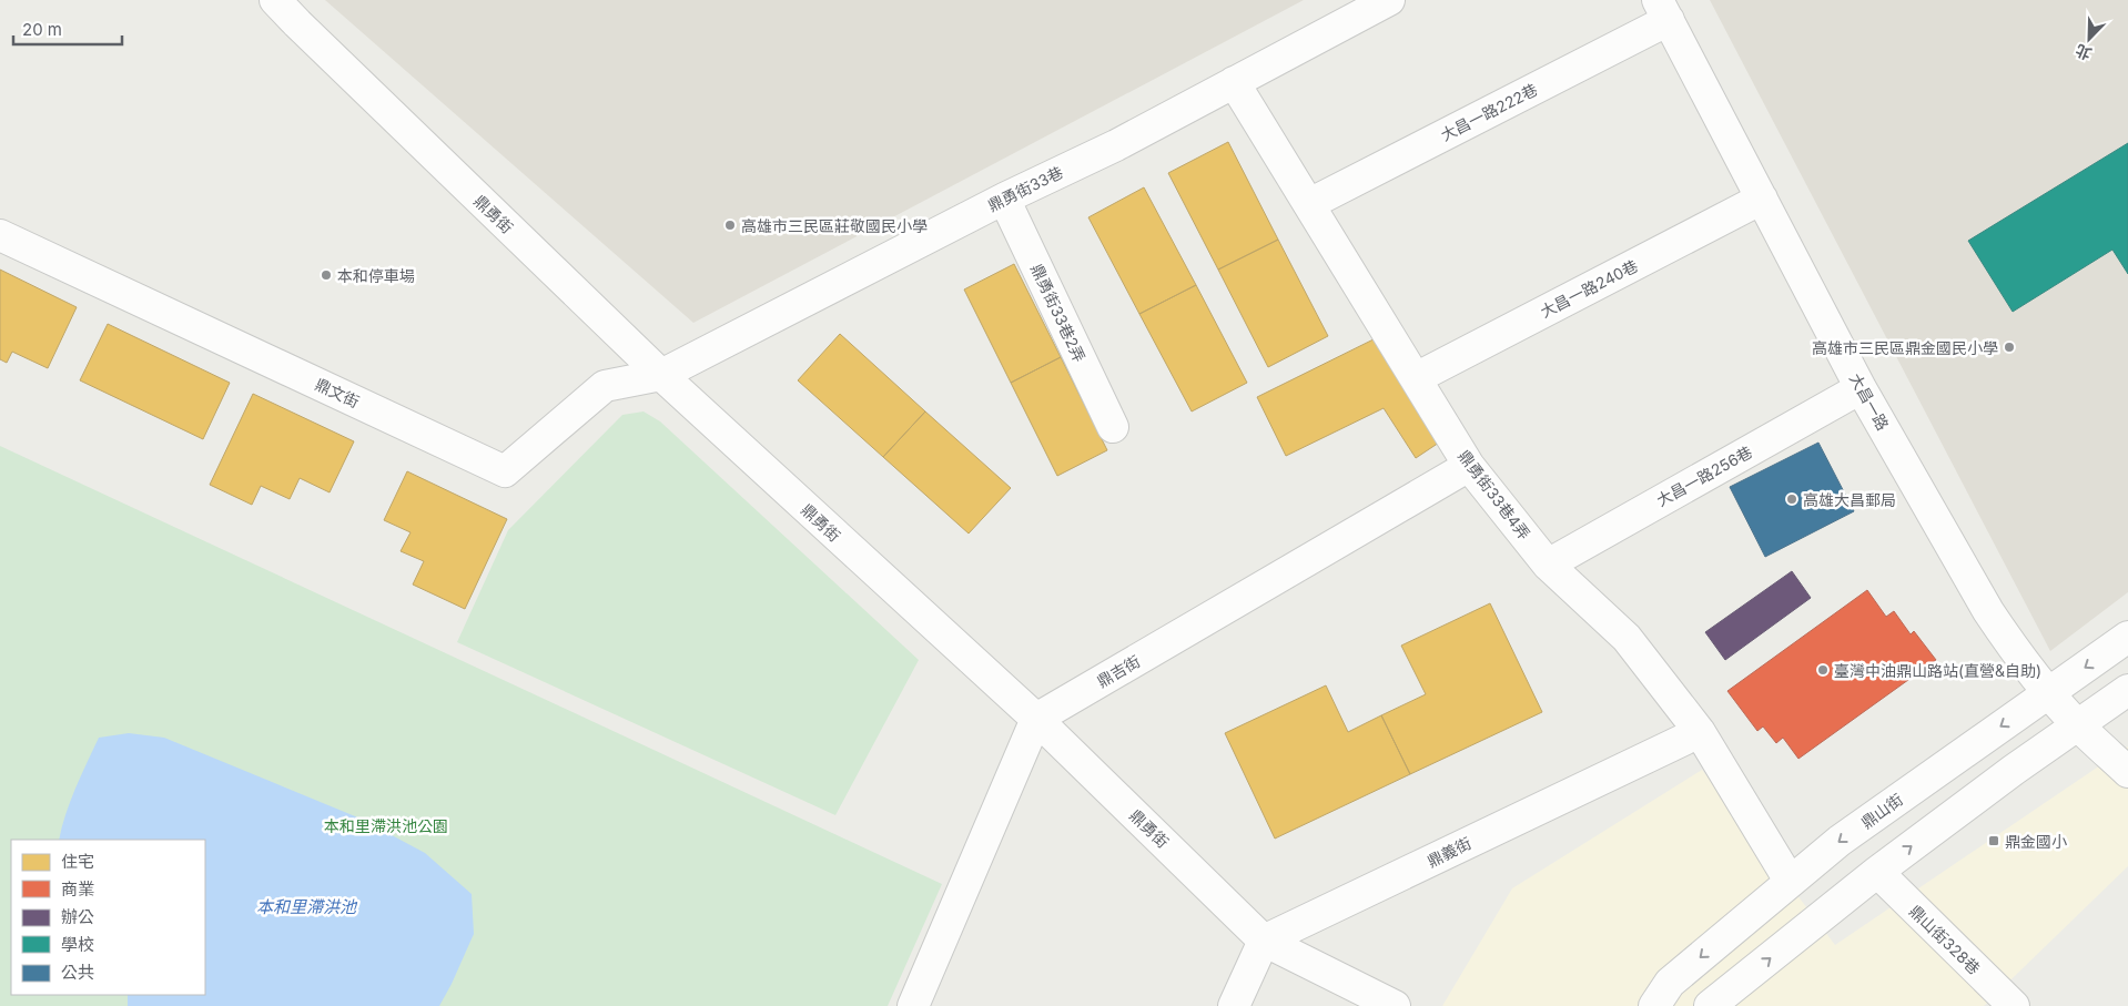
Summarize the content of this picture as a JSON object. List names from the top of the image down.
{
  "streets": {
    "street": [
      "大昌一路222巷",
      "鼎勇街33巷",
      "鼎勇街",
      "大昌一路240巷",
      "鼎勇街33巷2弄",
      "鼎文街",
      "大昌一路",
      "大昌一路256巷",
      "鼎勇街33巷4弄",
      "鼎吉街",
      "鼎山街",
      "鼎義街",
      "鼎山街328巷"
    ]
  },
  "crossings": [
    ["大昌一路222巷", "大昌一路"],
    ["大昌一路222巷", "鼎勇街33巷4弄"],
    ["鼎勇街33巷", "鼎勇街"],
    ["鼎勇街33巷", "鼎勇街33巷2弄"],
    ["鼎勇街33巷", "鼎文街"],
    ["鼎勇街33巷", "鼎勇街33巷4弄"],
    ["鼎勇街", "鼎文街"],
    ["鼎勇街", "鼎吉街"],
    ["鼎勇街", "鼎義街"],
    ["大昌一路240巷", "大昌一路"],
    ["大昌一路240巷", "鼎勇街33巷4弄"],
    ["大昌一路", "大昌一路256巷"],
    ["大昌一路", "鼎山街"],
    ["大昌一路256巷", "鼎勇街33巷4弄"],
    ["鼎勇街33巷4弄", "鼎吉街"],
    ["鼎勇街33巷4弄", "鼎山街"],
    ["鼎勇街33巷4弄", "鼎義街"]
  ],
  "water": ["本和里滯洪池"],
  "parks": ["本和里滯洪池公園"],
  "places": {
    "other": [
      "高雄市三民區莊敬國民小學",
      "本和停車場",
      "高雄市三民區鼎金國民小學",
      "高雄大昌郵局",
      "臺灣中油鼎山路站(直營&自助)"
    ],
    "transit": ["鼎金國小"]
  },
  "legend": [
    "住宅",
    "商業",
    "辦公",
    "學校",
    "公共"
  ],
  "scale_bar": "20 m",
  "north": "bottom left"
}
